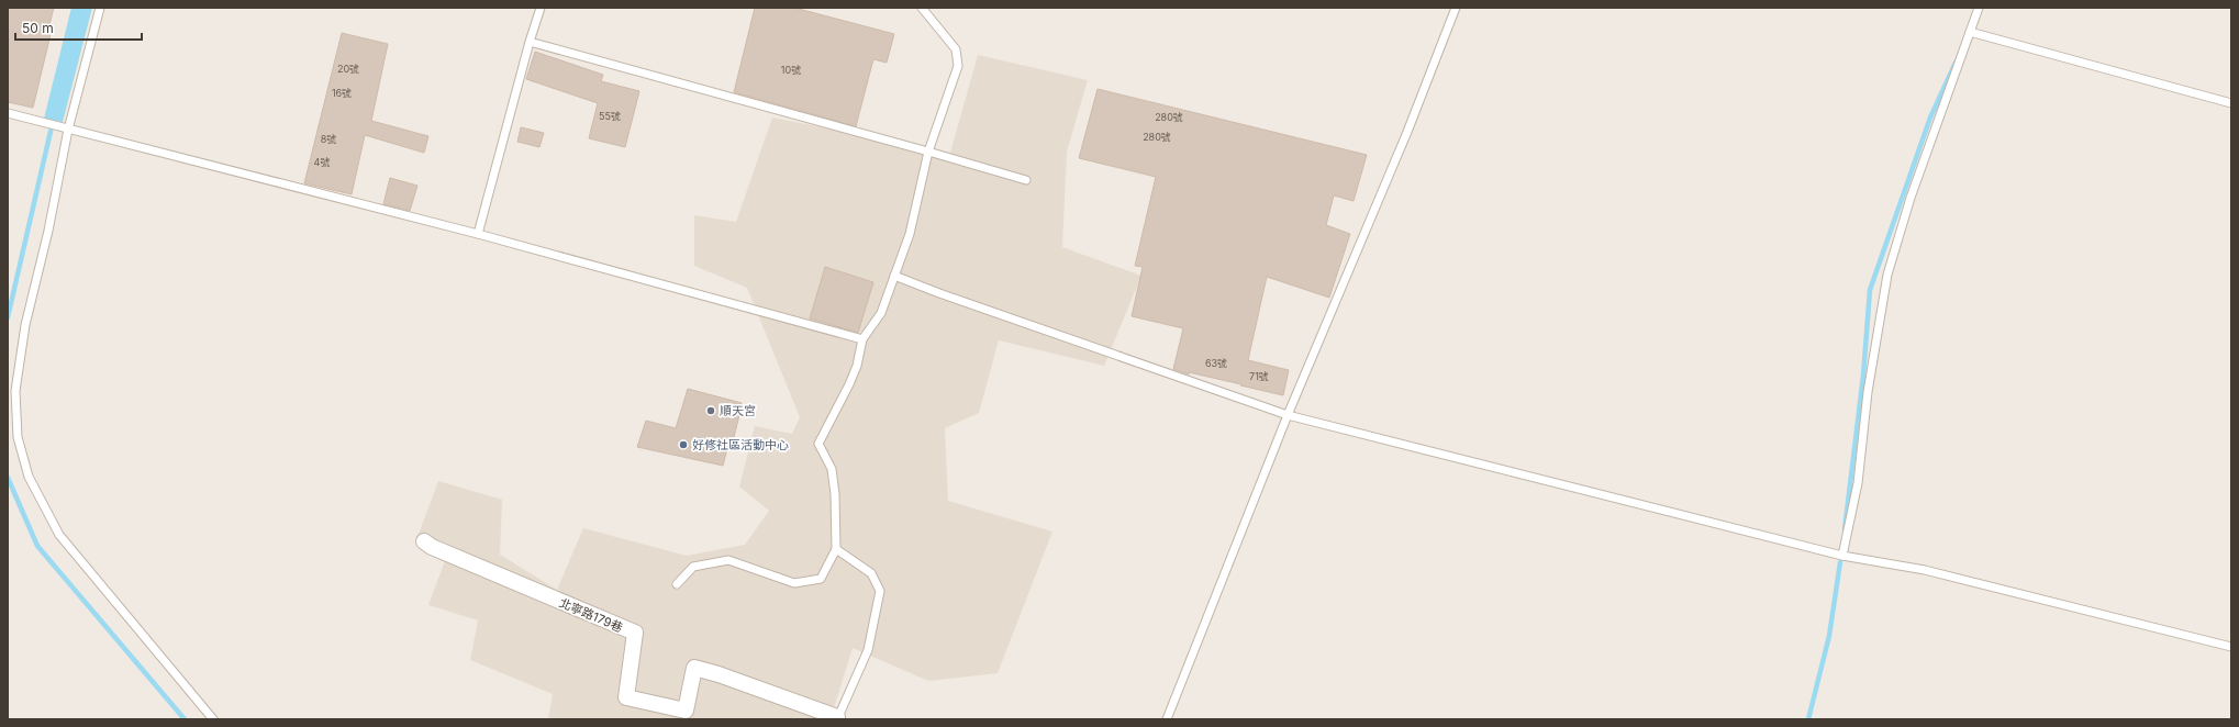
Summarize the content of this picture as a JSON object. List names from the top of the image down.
{
  "streets": {
    "street": ["北寧路179巷"]
  },
  "places": ["順天宮", "好修社區活動中心"],
  "house_numbers": [
    "20號",
    "10號",
    "16號",
    "55號",
    "280號",
    "280號",
    "8號",
    "4號",
    "63號",
    "71號"
  ],
  "scale_bar": "50 m"
}
